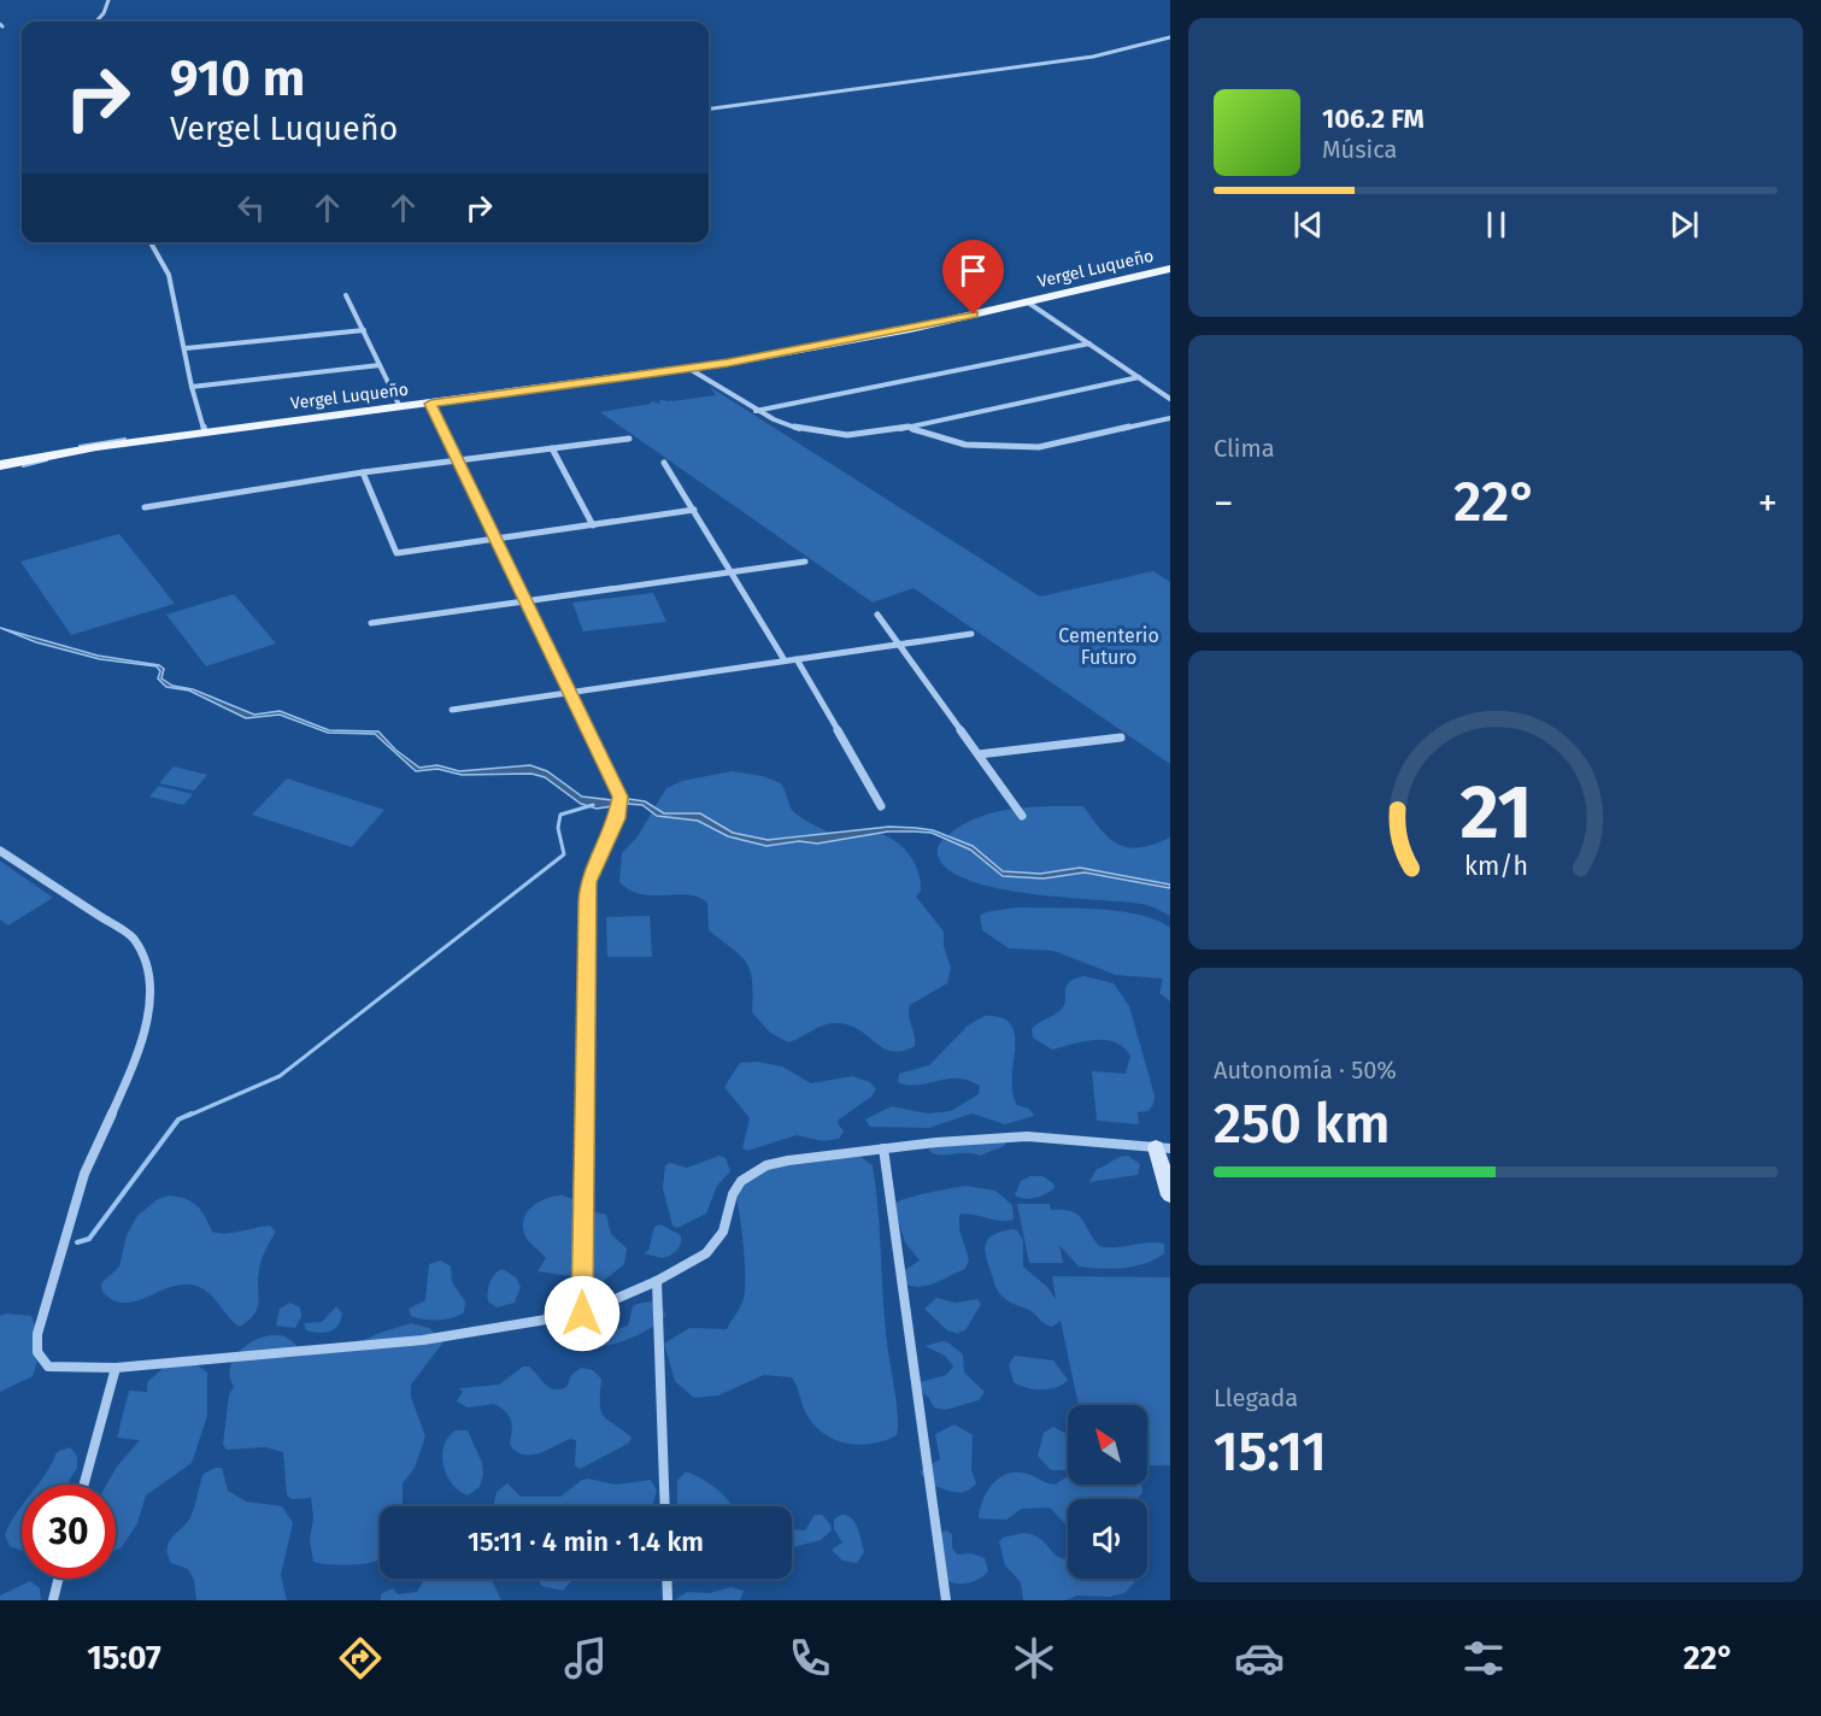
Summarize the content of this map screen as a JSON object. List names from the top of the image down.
{
  "streets": {
    "main road": ["Vergel Luqueño"]
  },
  "parks": ["Cementerio Futuro"],
  "north": "top left",
  "page": {
    "turn": ["910 m", "Vergel Luqueño"],
    "song": ["106.2 FM", "Música"],
    "tile": [
      "Clima",
      ["Autonomía · 50%", "250 km"],
      ["Llegada", "15:11"]
    ],
    "heat": ["−", "22°", "+"],
    "limit": "30",
    "trip": "15:11 · 4 min · 1.4 km",
    "tabs": ["15:07", "22°"],
    "gauge": ["21", "km/h"]
  }
}
